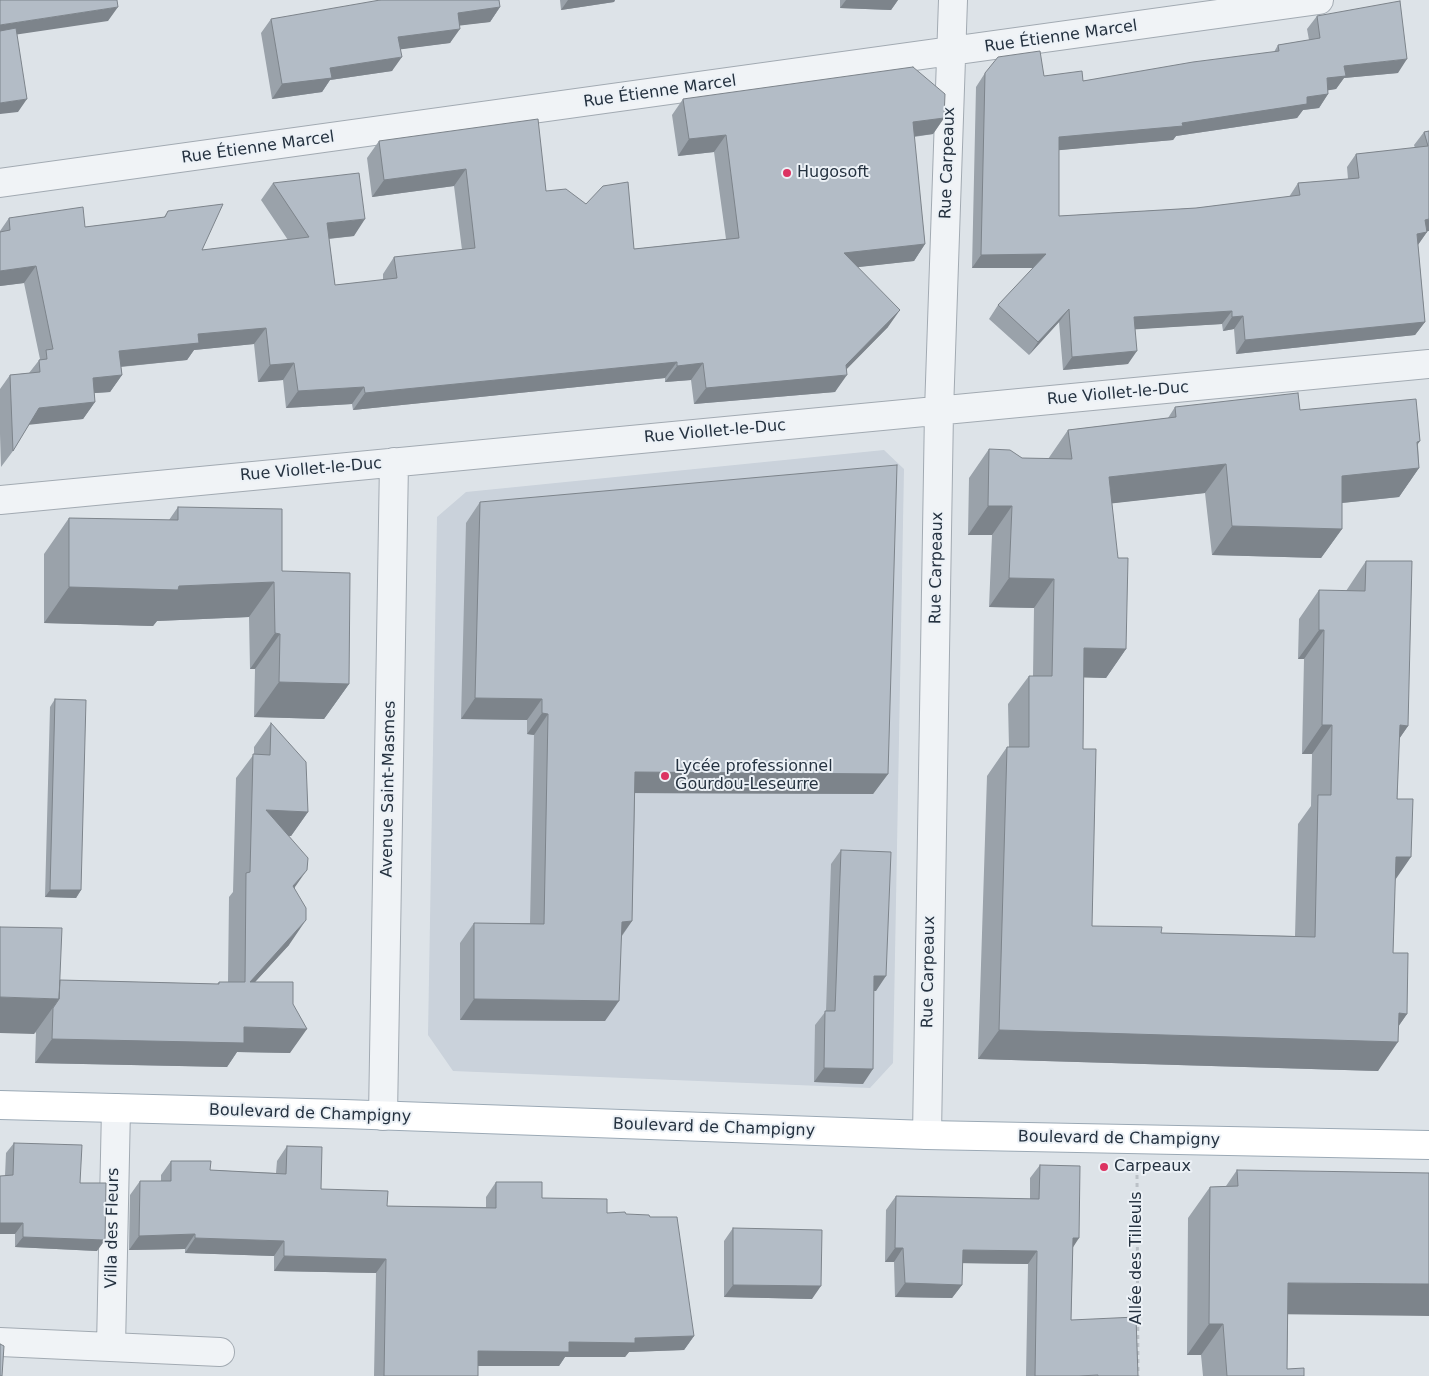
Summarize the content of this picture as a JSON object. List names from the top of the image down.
{
  "streets": {
    "main road": ["Boulevard de Champigny"],
    "street": [
      "Rue Étienne Marcel",
      "Rue Carpeaux",
      "Rue Viollet-le-Duc",
      "Avenue Saint-Masmes",
      "Villa des Fleurs"
    ],
    "path": ["Allée des Tilleuls"]
  },
  "crossings": [
    ["Rue Étienne Marcel", "Rue Carpeaux"],
    ["Rue Carpeaux", "Rue Viollet-le-Duc"],
    ["Rue Carpeaux", "Boulevard de Champigny"],
    ["Rue Viollet-le-Duc", "Avenue Saint-Masmes"],
    ["Avenue Saint-Masmes", "Boulevard de Champigny"],
    ["Boulevard de Champigny", "Villa des Fleurs"],
    ["Boulevard de Champigny", "Allée des Tilleuls"]
  ],
  "places": ["Hugosoft", "Lycée professionnel Gourdou-Leseurre", "Carpeaux"]
}
